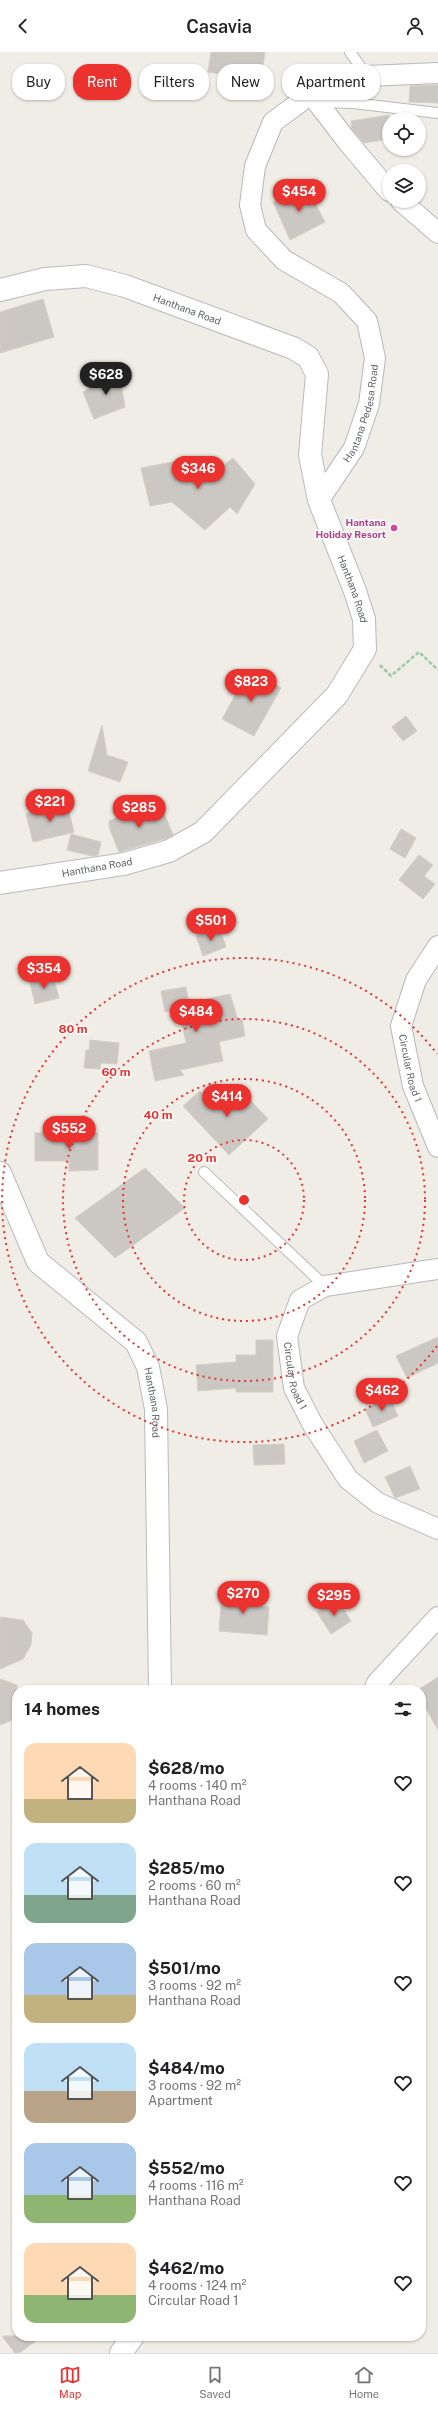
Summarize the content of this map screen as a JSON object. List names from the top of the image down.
{
  "streets": {
    "street": ["Hanthana Road", "Hantana Pedesa Road", "Circular Road 1"]
  },
  "crossings": [
    ["Hanthana Road", "Hantana Pedesa Road"]
  ],
  "places": ["Hantana Holiday Resort"],
  "page": {
    "header": "Casavia",
    "chip": [
      "Buy",
      "Rent",
      "Filters",
      "New",
      "Apartment"
    ],
    "price": [
      "$454",
      "$628",
      "$346",
      "$823",
      "$221",
      "$285",
      "$501",
      "$354",
      "$484",
      "$414",
      "$552",
      "$462",
      "$270",
      "$295"
    ],
    "heading": "14 homes",
    "list": [
      {
        "name": "$628/mo",
        "note": "4 rooms · 140 m² · Hanthana Road"
      },
      {
        "name": "$285/mo",
        "note": "2 rooms · 60 m² · Hanthana Road"
      },
      {
        "name": "$501/mo",
        "note": "3 rooms · 92 m² · Hanthana Road"
      },
      {
        "name": "$484/mo",
        "note": "3 rooms · 92 m² · Apartment"
      },
      {
        "name": "$552/mo",
        "note": "4 rooms · 116 m² · Hanthana Road"
      },
      {
        "name": "$462/mo",
        "note": "4 rooms · 124 m² · Circular Road 1"
      }
    ],
    "tabs": ["Map", "Saved", "Home"]
  },
  "rings": [
    "80 m",
    "60 m",
    "40 m",
    "20 m"
  ]
}
